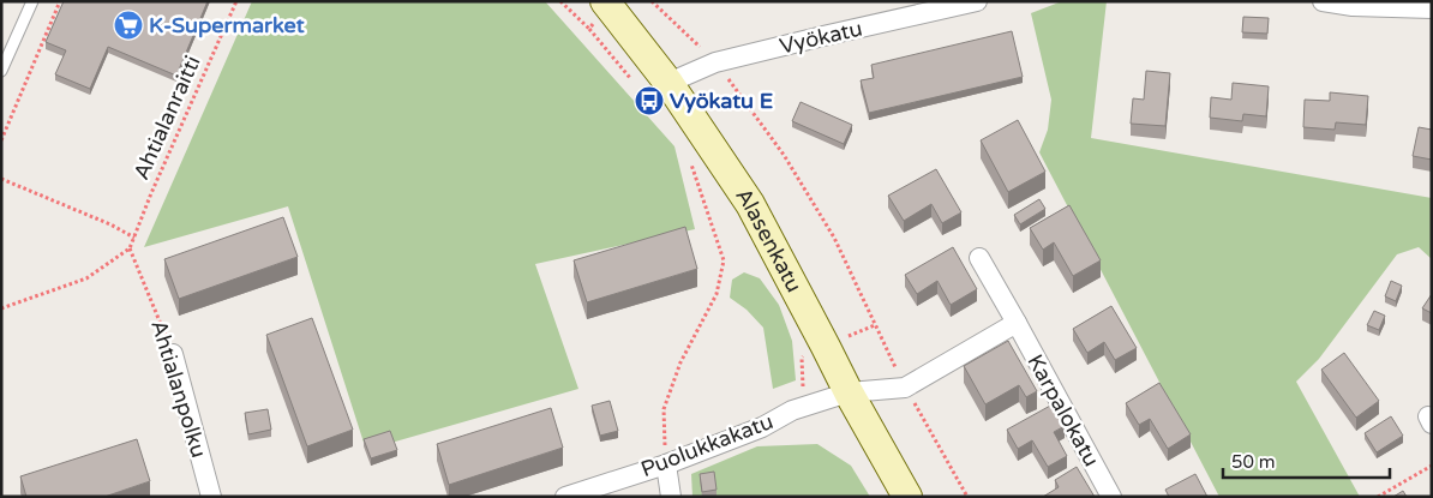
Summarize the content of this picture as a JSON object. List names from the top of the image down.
{
  "streets": {
    "street": [
      "Vyökatu",
      "Alasenkatu",
      "Ahtialanpolku",
      "Karpalokatu",
      "Puolukkakatu"
    ],
    "path": ["Ahtialanraitti"]
  },
  "crossings": [
    ["Vyökatu", "Alasenkatu"],
    ["Ahtialanraitti", "Ahtialanpolku"],
    ["Alasenkatu", "Puolukkakatu"]
  ],
  "places": {
    "supermarket": ["K-Supermarket"],
    "bus stop": ["Vyökatu E"]
  },
  "scale_bar": "50 m"
}
